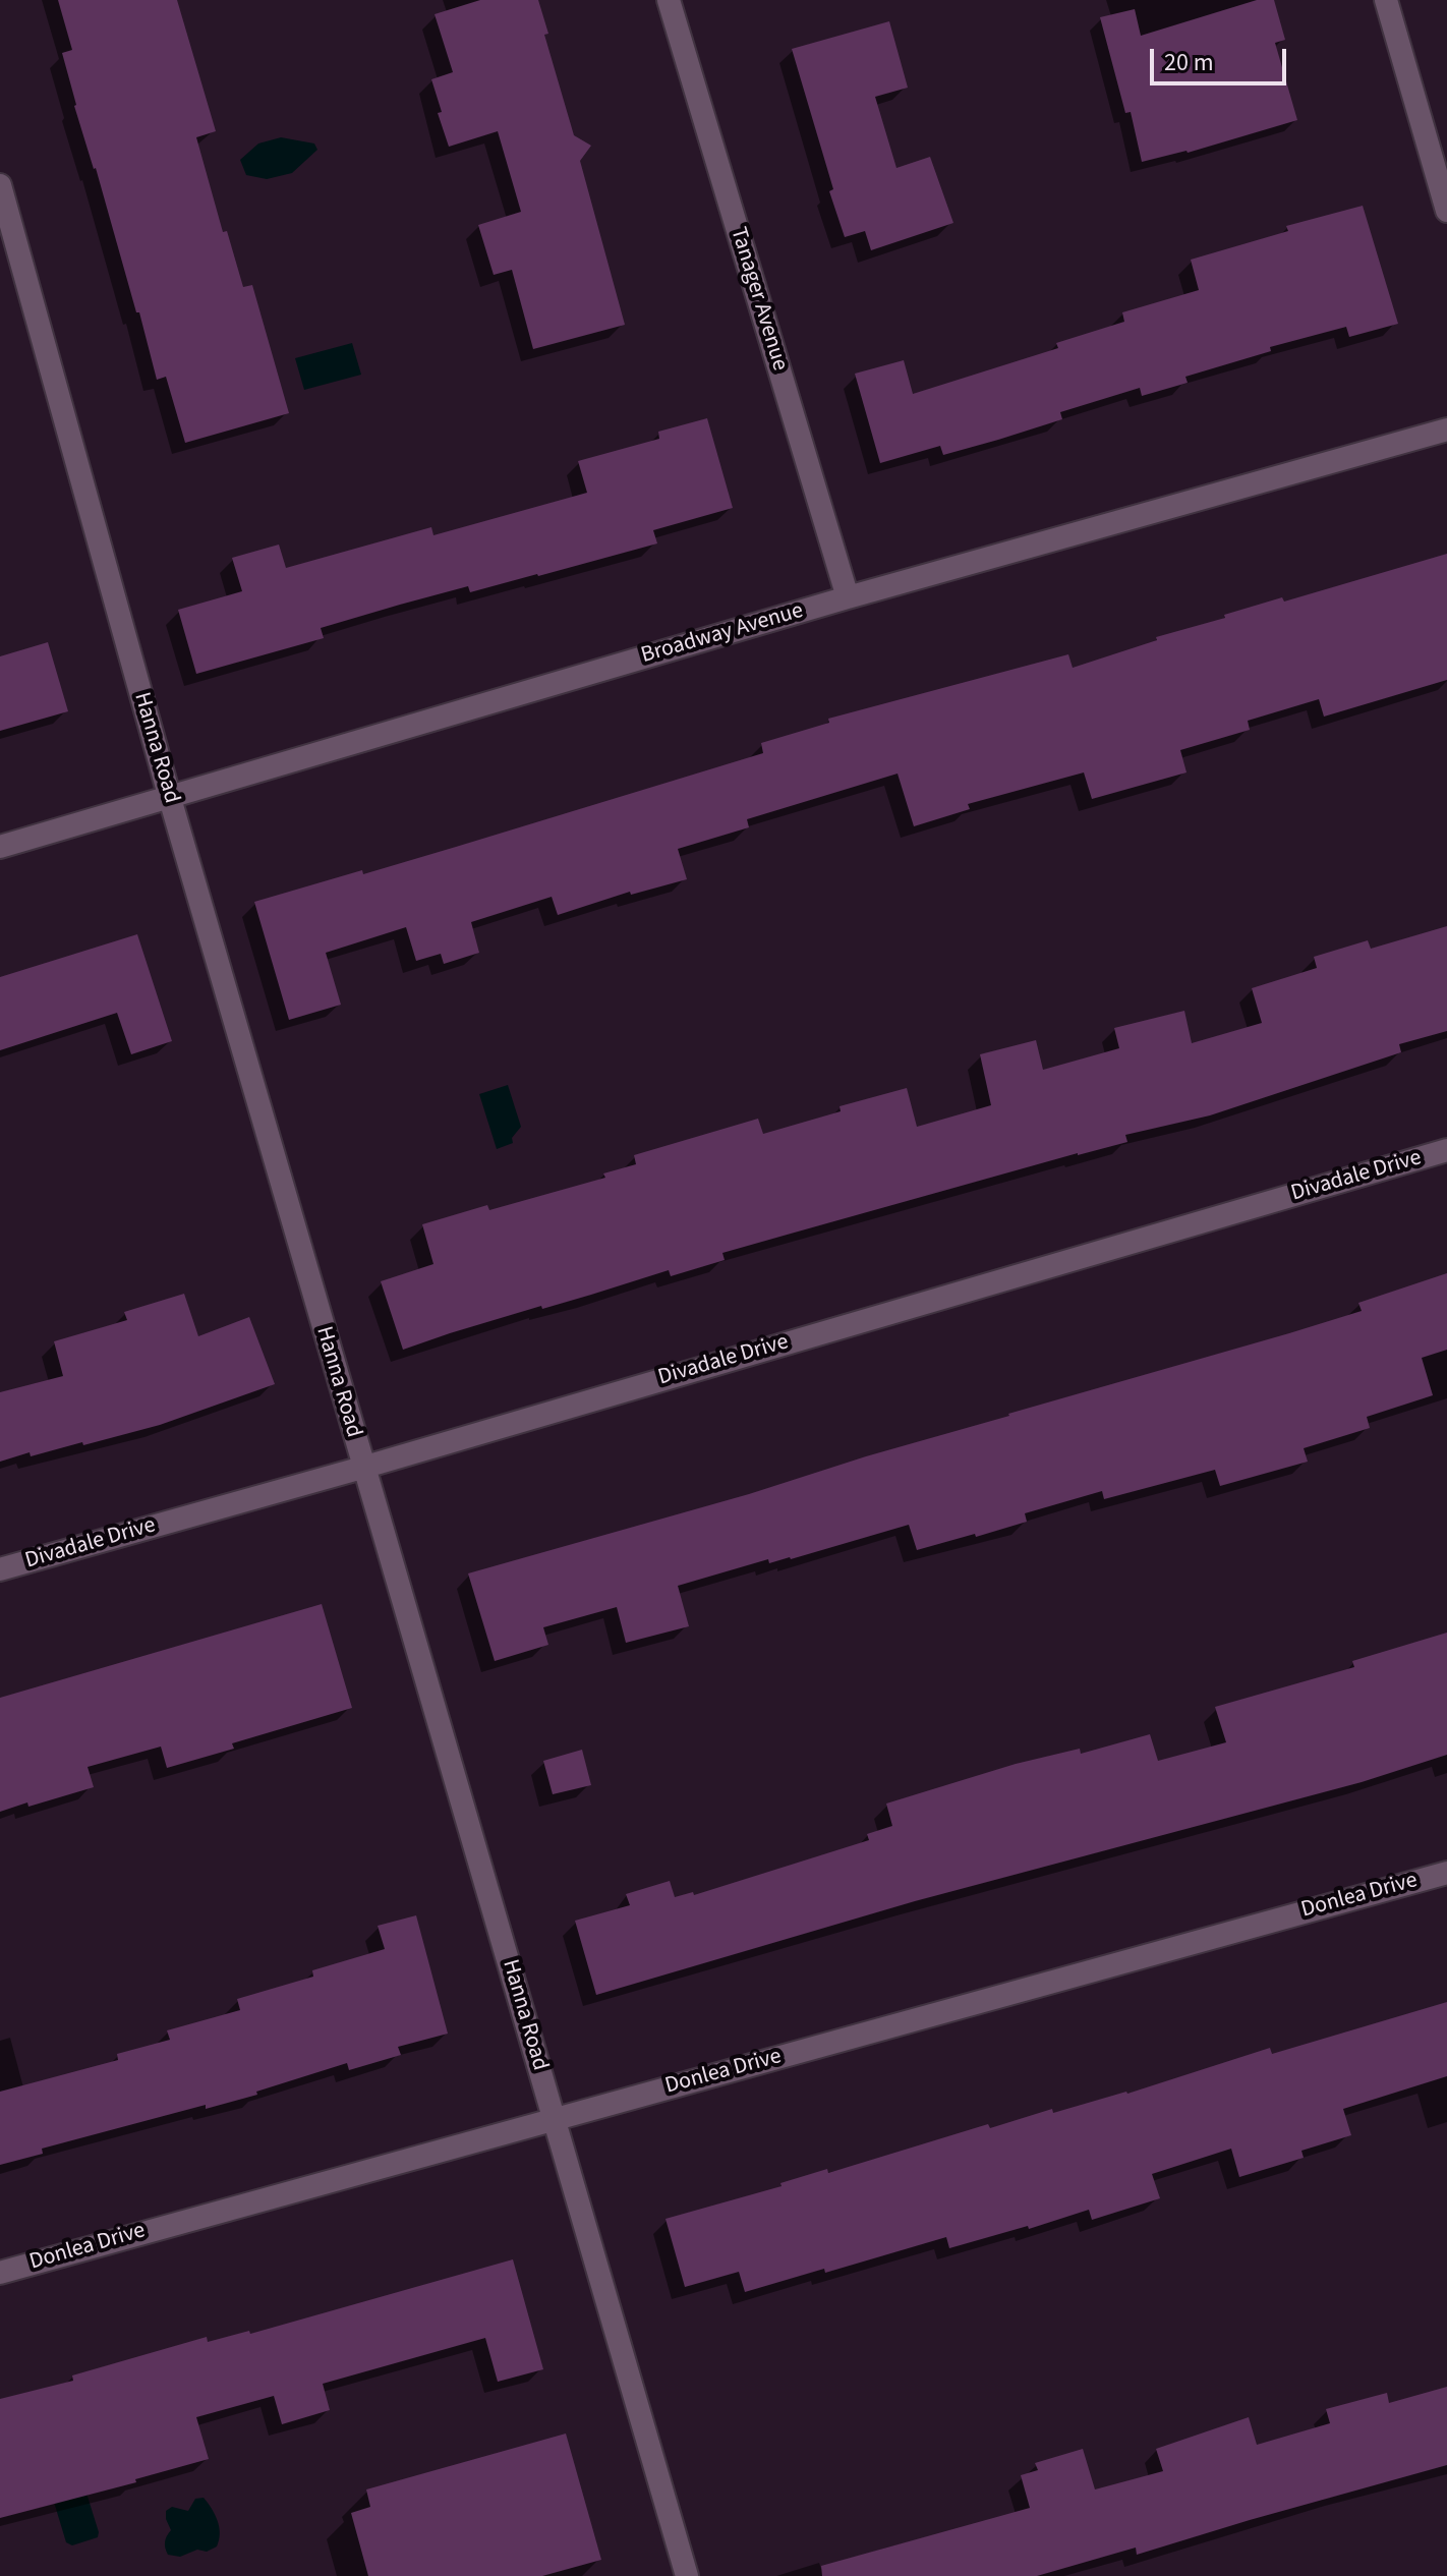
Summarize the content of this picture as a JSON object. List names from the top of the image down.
{
  "streets": {
    "street": [
      "Tanager Avenue",
      "Broadway Avenue",
      "Hanna Road",
      "Divadale Drive",
      "Donlea Drive"
    ]
  },
  "crossings": [
    ["Tanager Avenue", "Broadway Avenue"],
    ["Broadway Avenue", "Hanna Road"],
    ["Hanna Road", "Divadale Drive"],
    ["Hanna Road", "Donlea Drive"]
  ],
  "scale_bar": "20 m"
}
